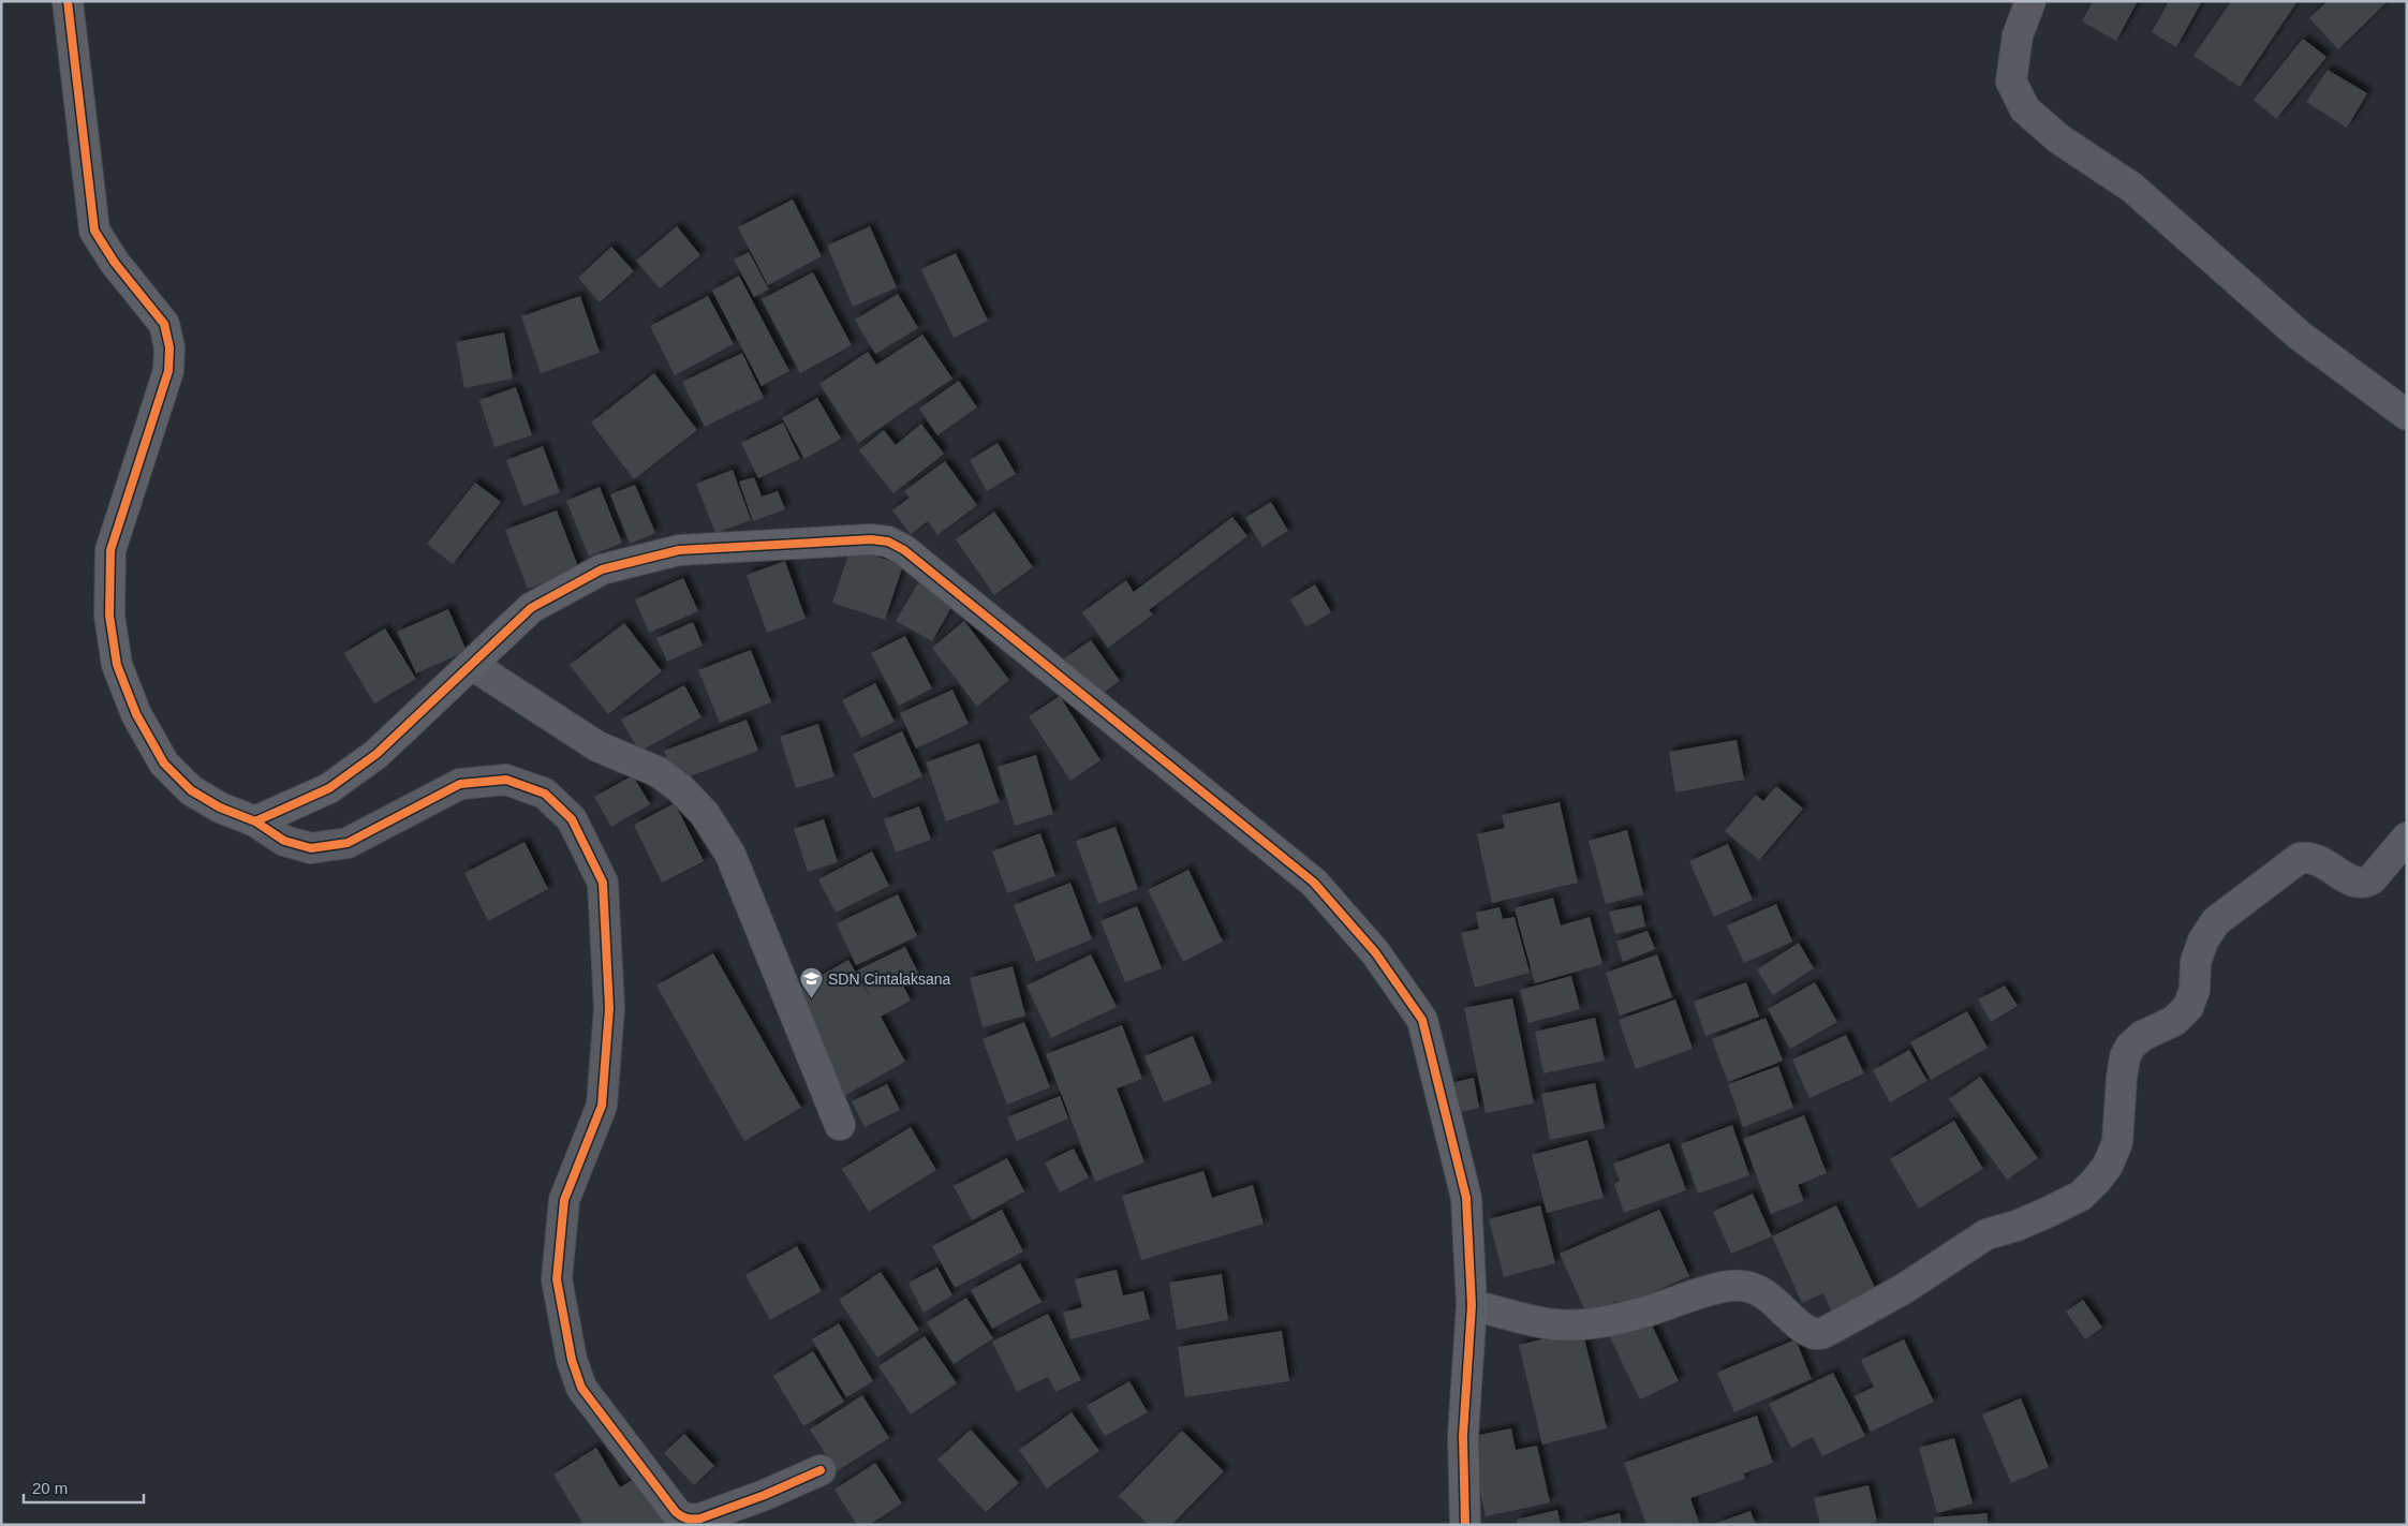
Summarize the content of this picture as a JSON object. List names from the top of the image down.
{
  "places": {
    "school or university": ["SDN Cintalaksana"]
  },
  "scale_bar": "20 m"
}
